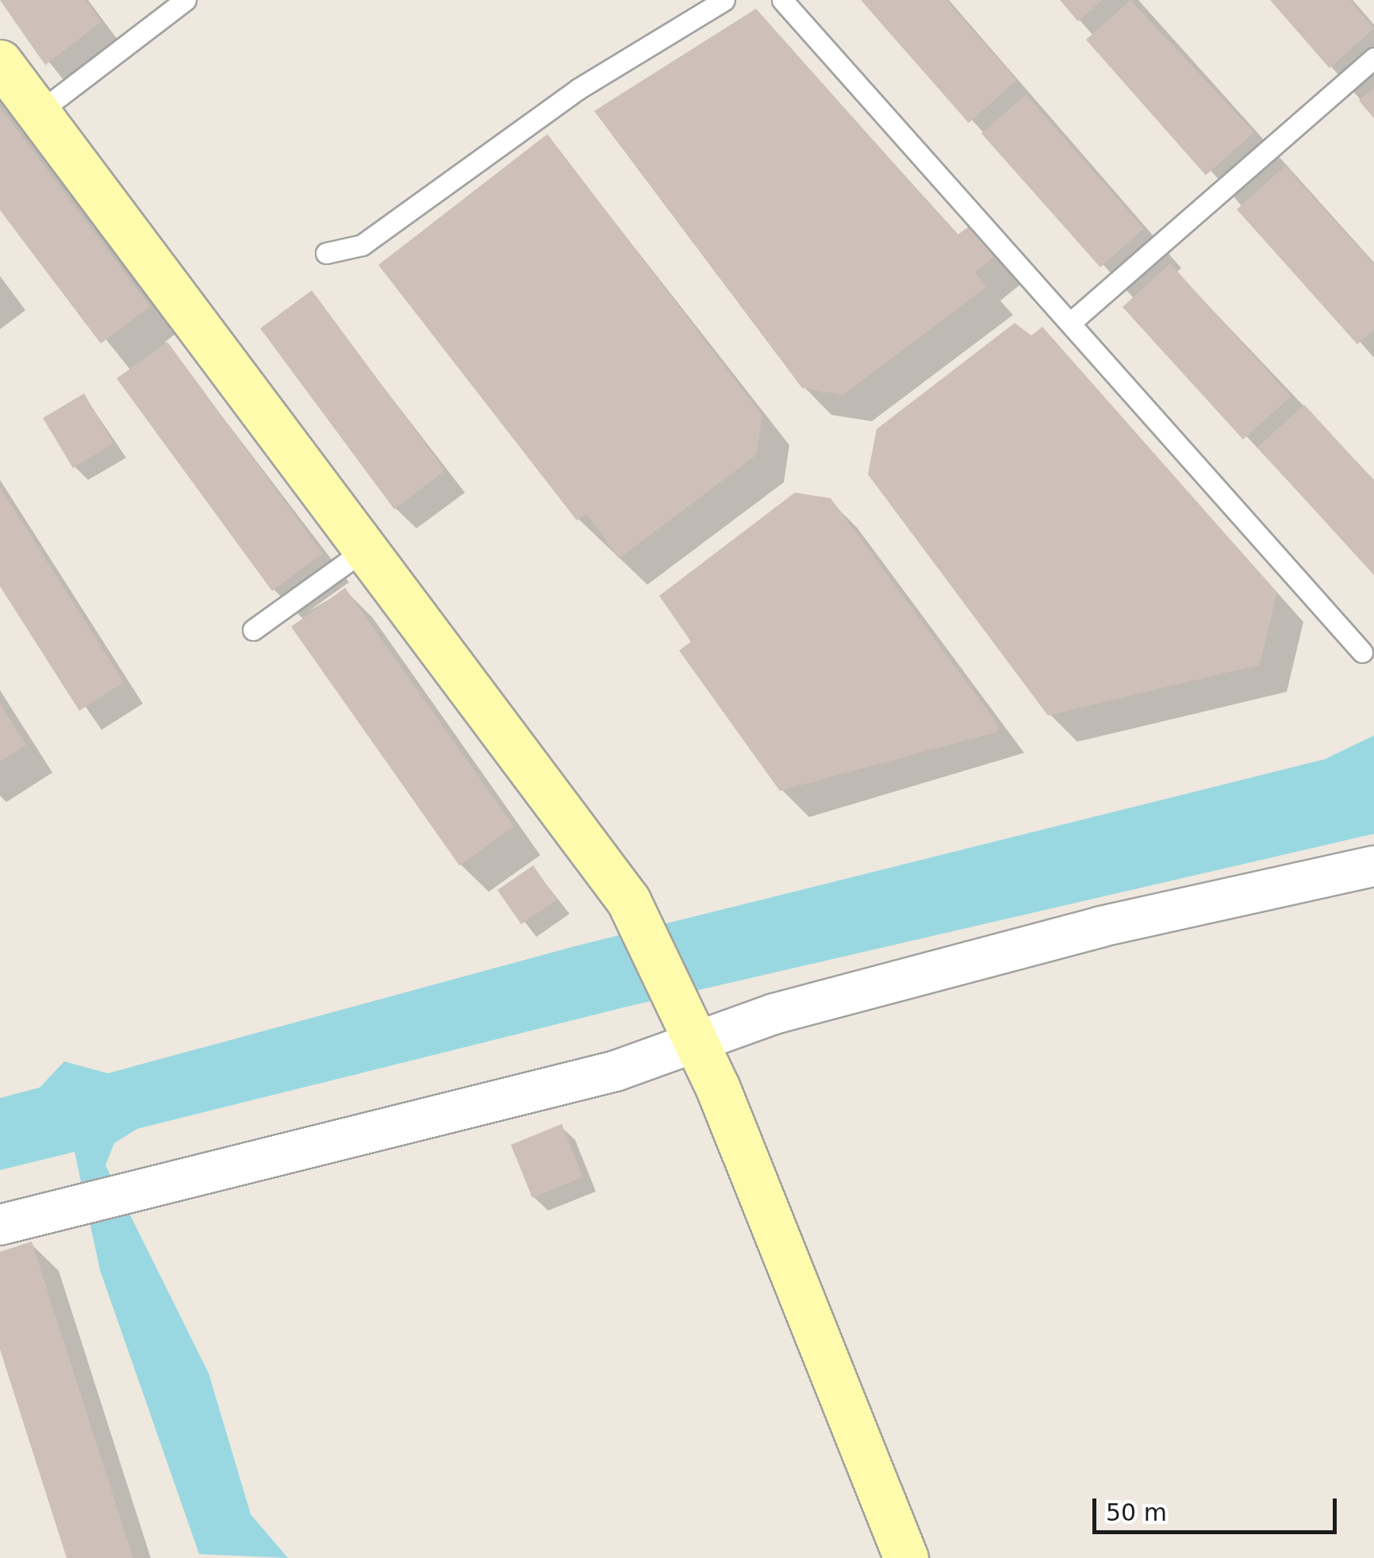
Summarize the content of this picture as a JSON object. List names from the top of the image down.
{
  "scale_bar": "50 m"
}
